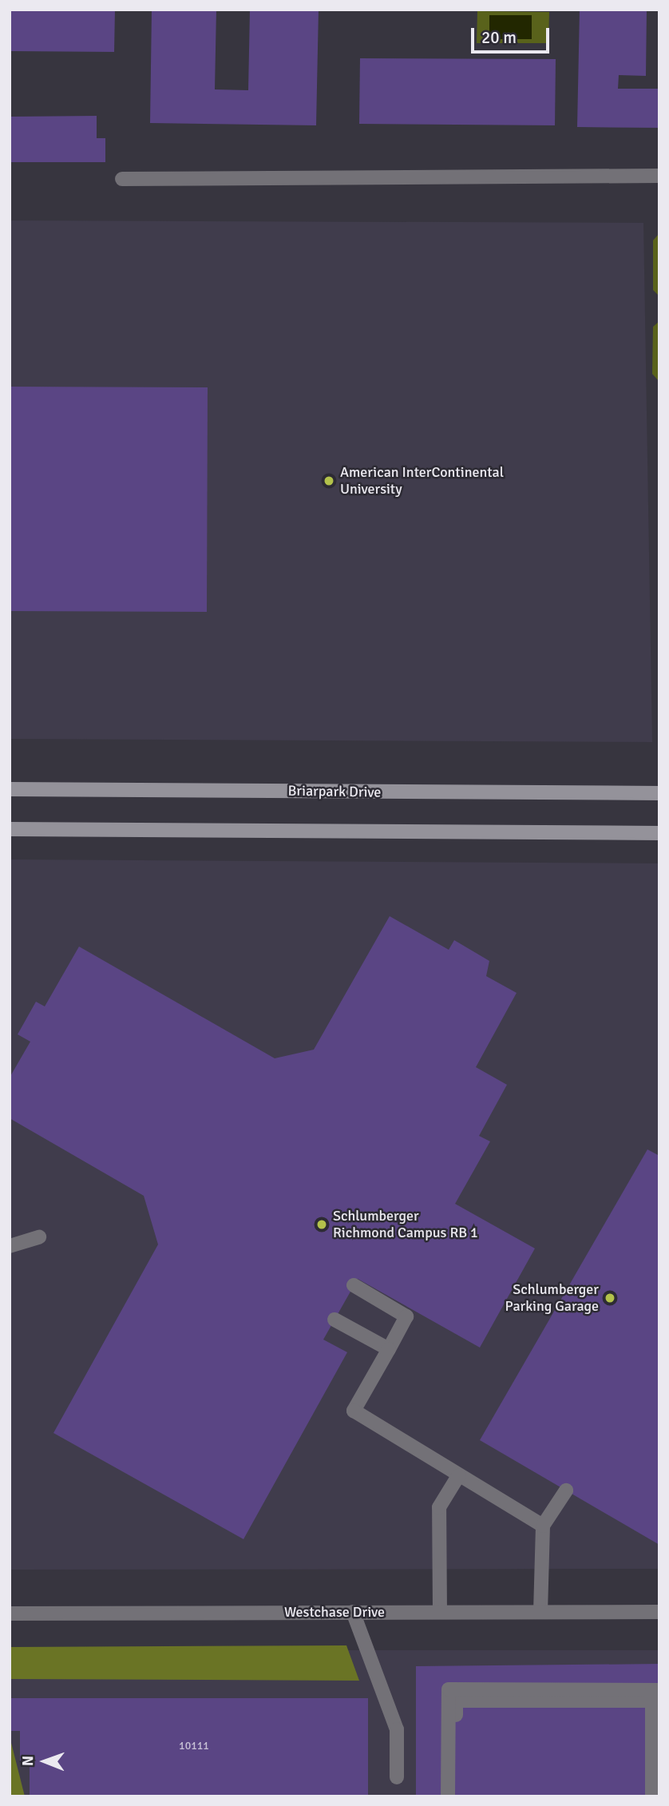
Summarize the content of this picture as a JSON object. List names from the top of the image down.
{
  "streets": {
    "street": ["Briarpark Drive", "Westchase Drive"]
  },
  "places": ["American InterContinental University", "Schlumberger Richmond Campus RB 1", "Schlumberger Parking Garage"],
  "house_numbers": ["10111"],
  "scale_bar": "20 m",
  "north": "left"
}
